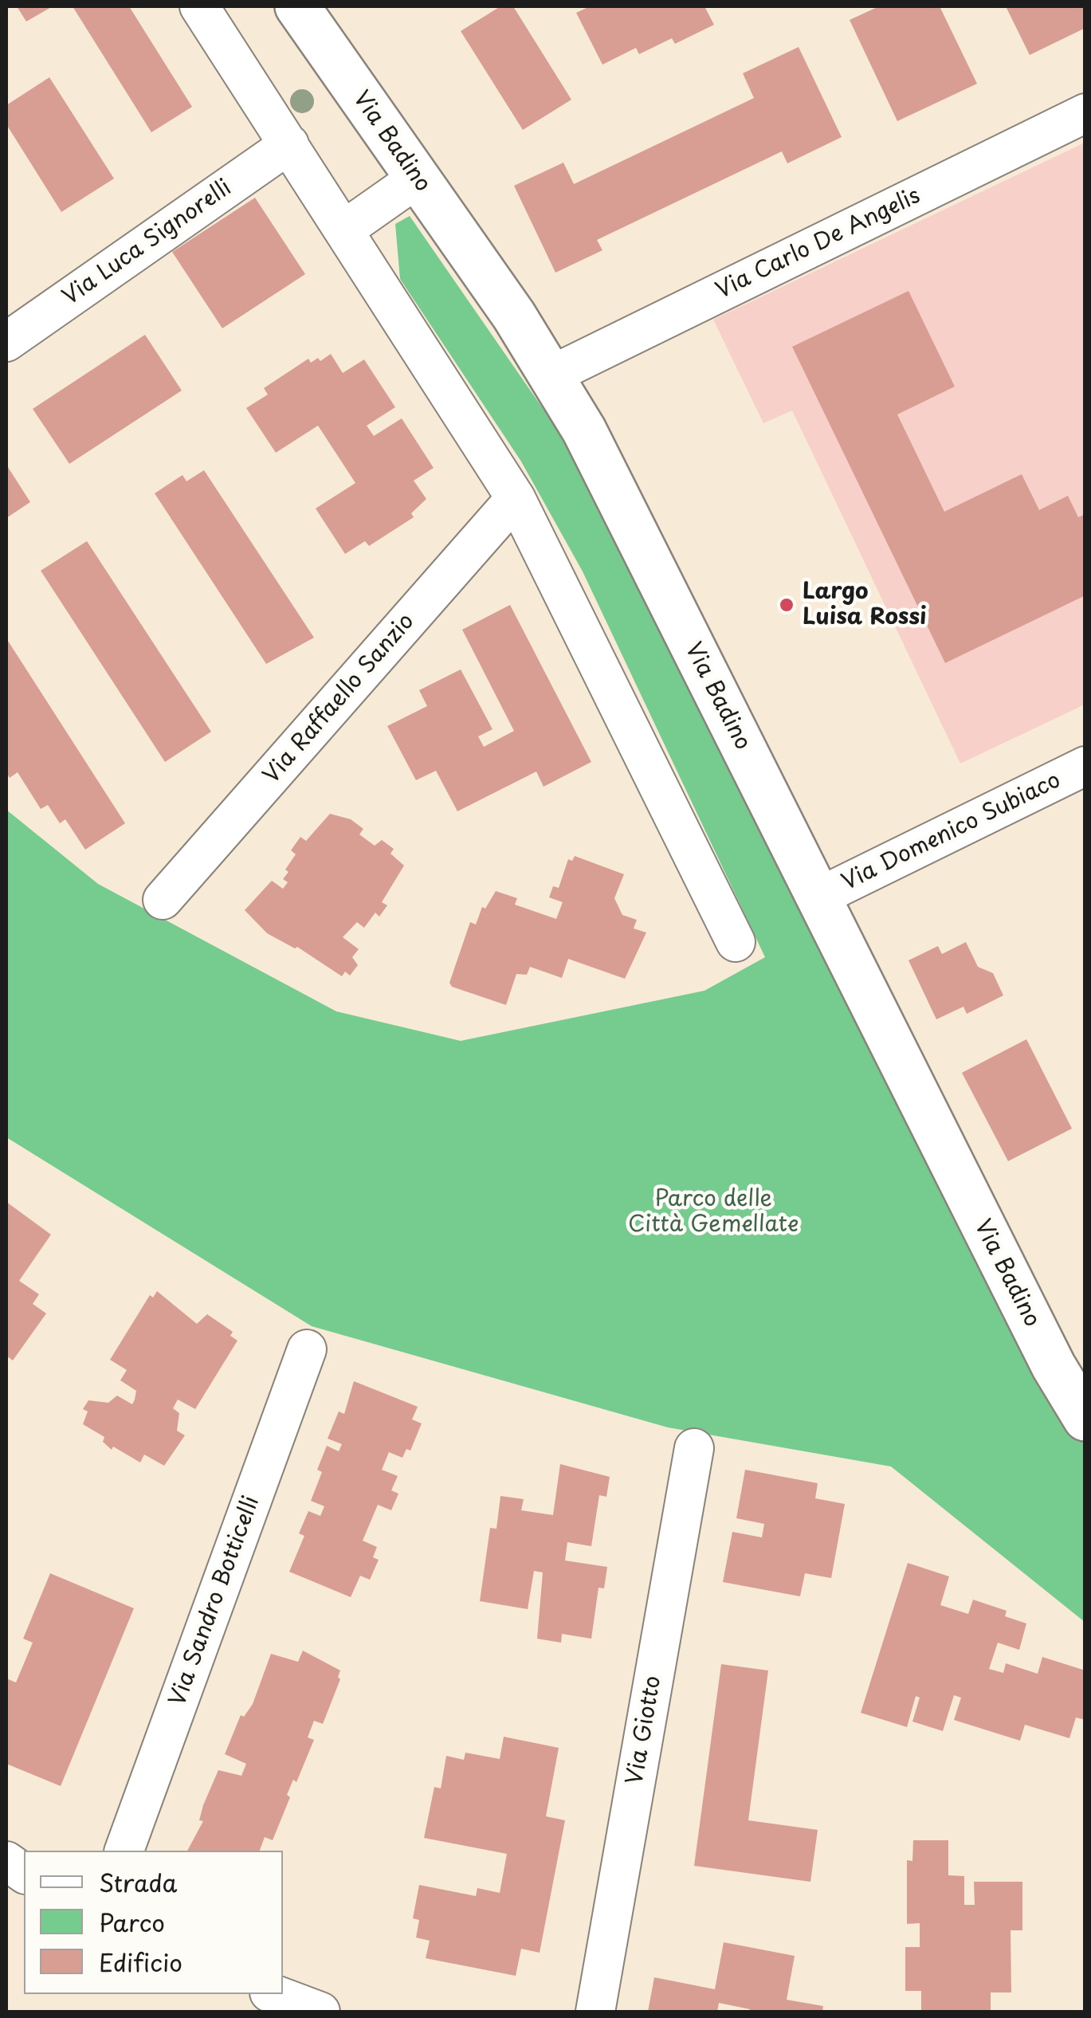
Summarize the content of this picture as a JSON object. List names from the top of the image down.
{
  "streets": {
    "street": [
      "Via Badino",
      "Via Luca Signorelli",
      "Via Carlo De Angelis",
      "Via Raffaello Sanzio",
      "Via Domenico Subiaco",
      "Via Sandro Botticelli",
      "Via Giotto"
    ]
  },
  "crossings": [
    ["Via Badino", "Via Carlo De Angelis"],
    ["Via Badino", "Via Domenico Subiaco"]
  ],
  "parks": ["Parco delle Città Gemellate"],
  "places": ["Largo Luisa Rossi"],
  "legend": ["Strada", "Parco", "Edificio"]
}
